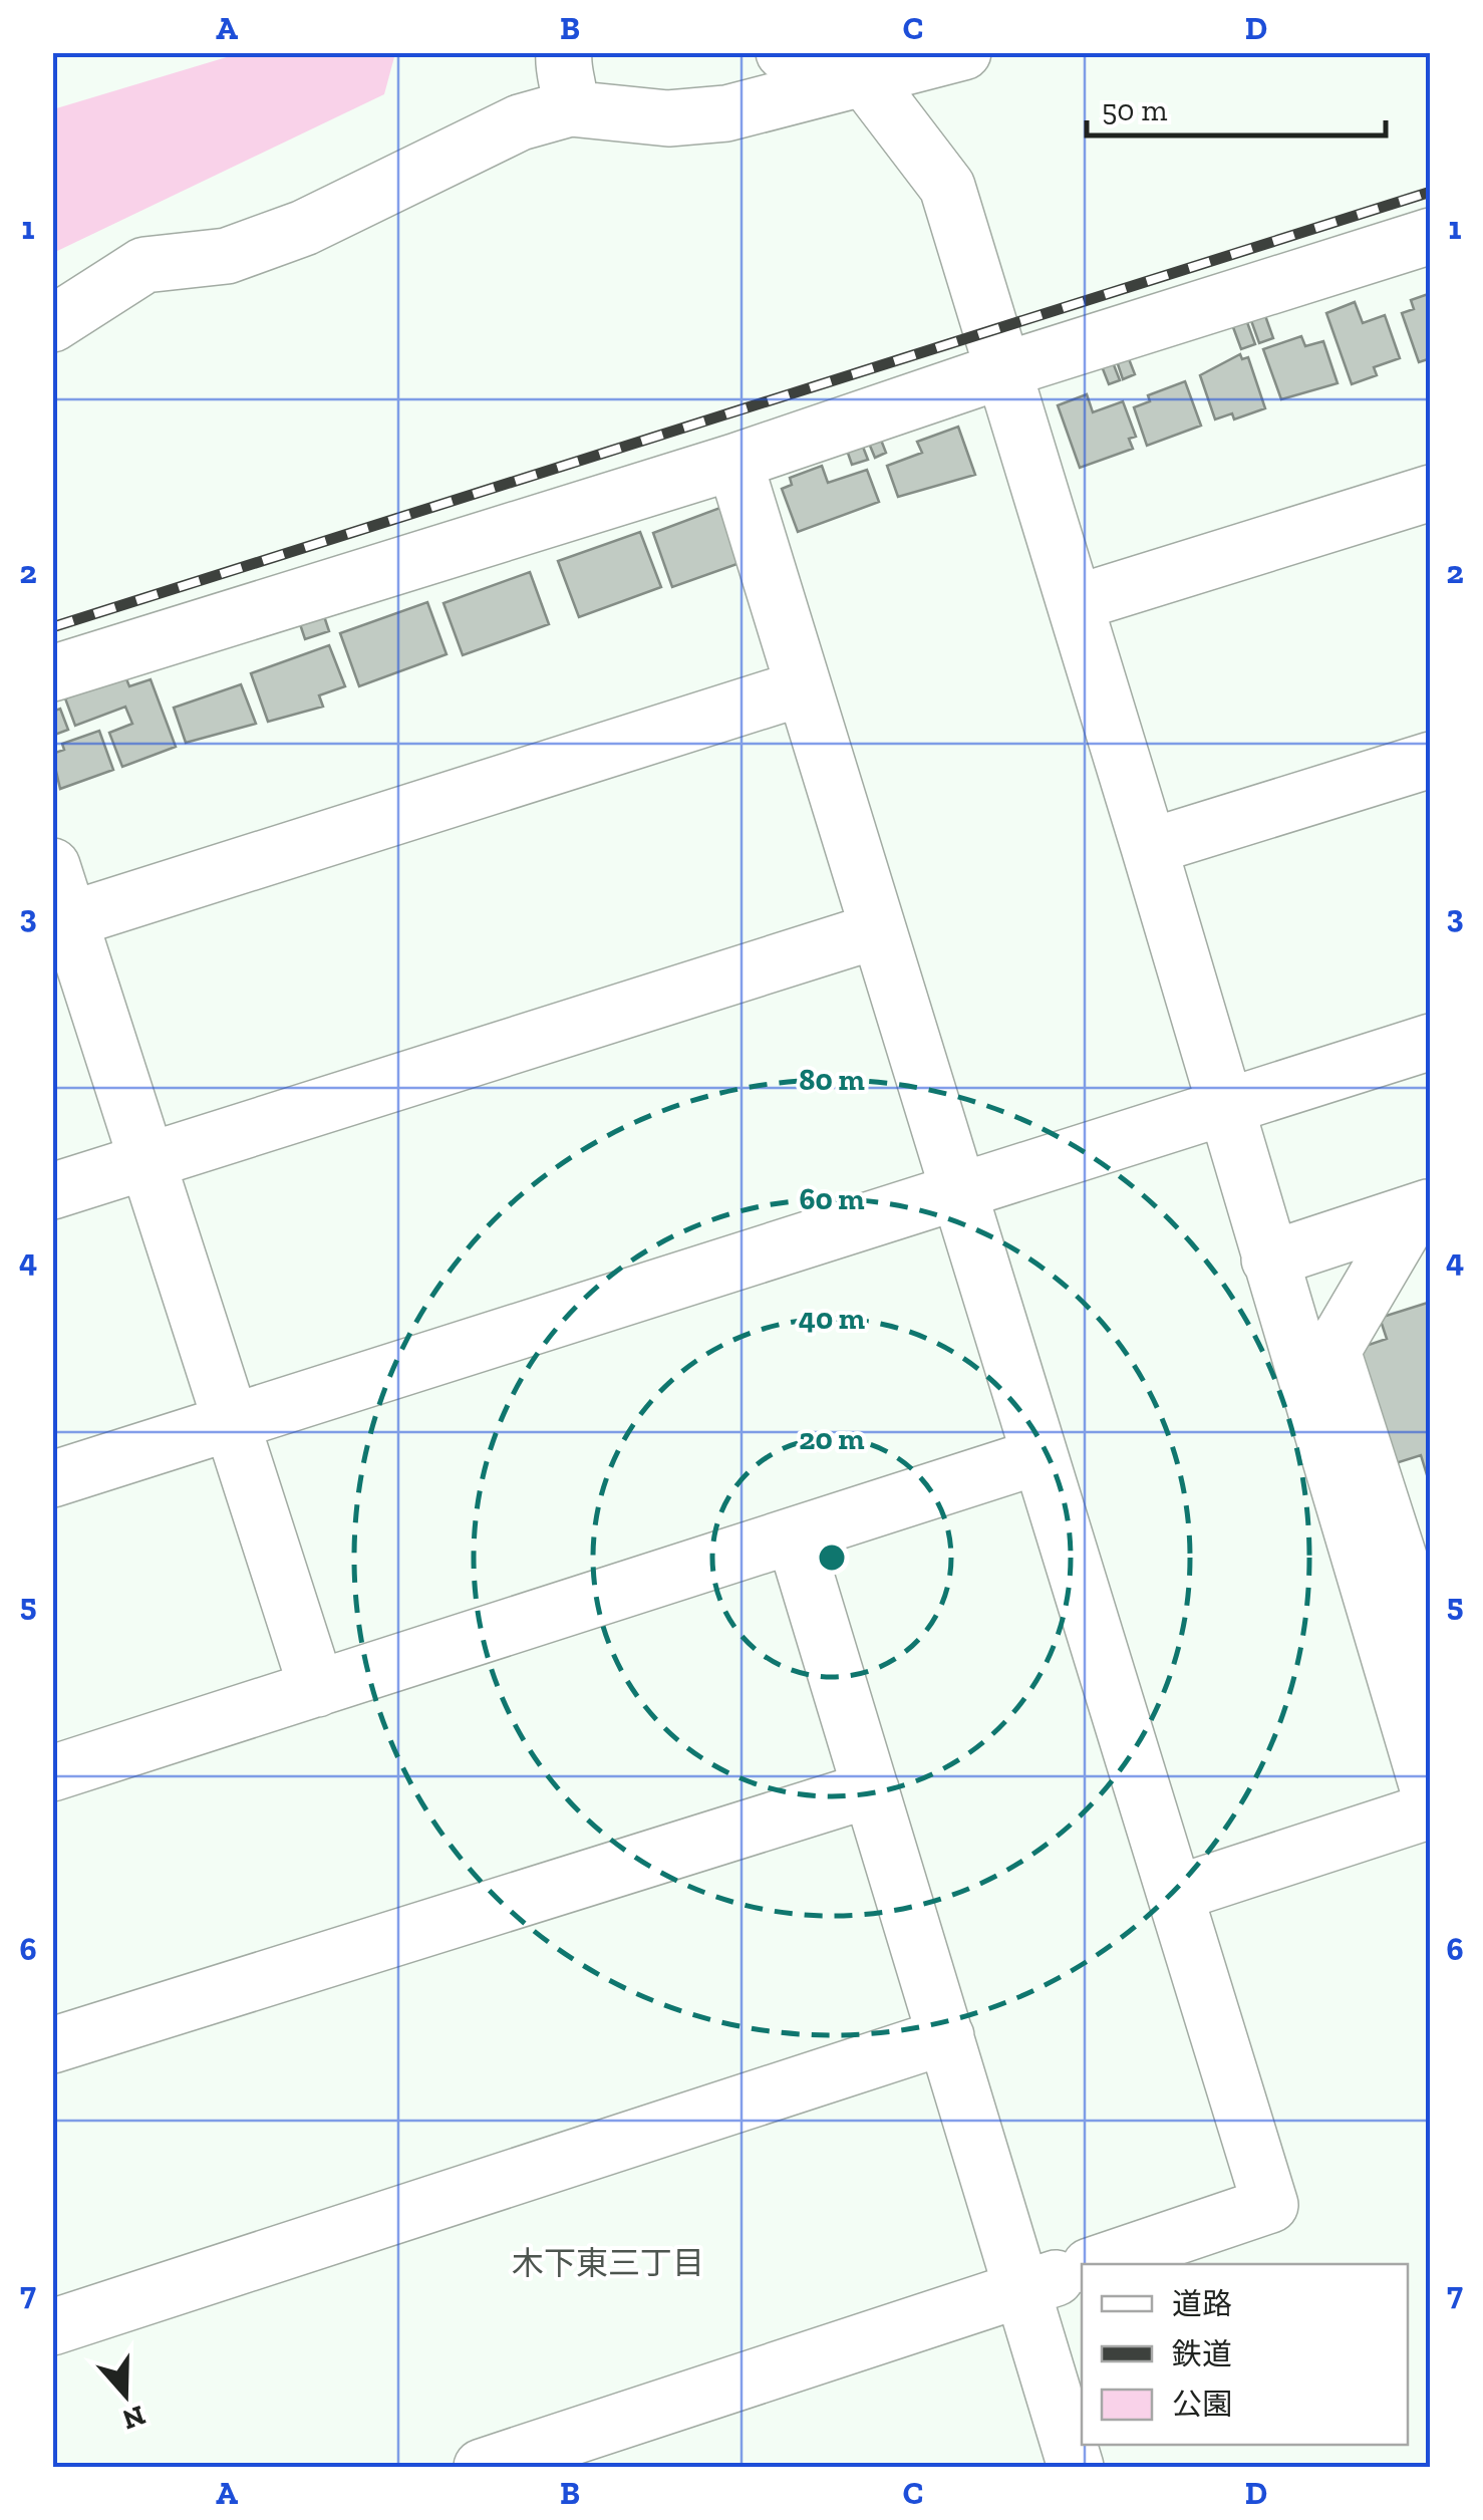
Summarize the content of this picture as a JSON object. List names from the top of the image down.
{
  "districts": ["木下東三丁目"],
  "legend": ["道路", "鉄道", "公園"],
  "scale_bar": "50 m",
  "north": "bottom",
  "grid": {
    "columns": [
      "A",
      "B",
      "C",
      "D"
    ],
    "rows": [
      "1",
      "2",
      "3",
      "4",
      "5",
      "6",
      "7"
    ]
  },
  "rings": [
    "80 m",
    "60 m",
    "40 m",
    "20 m"
  ]
}
